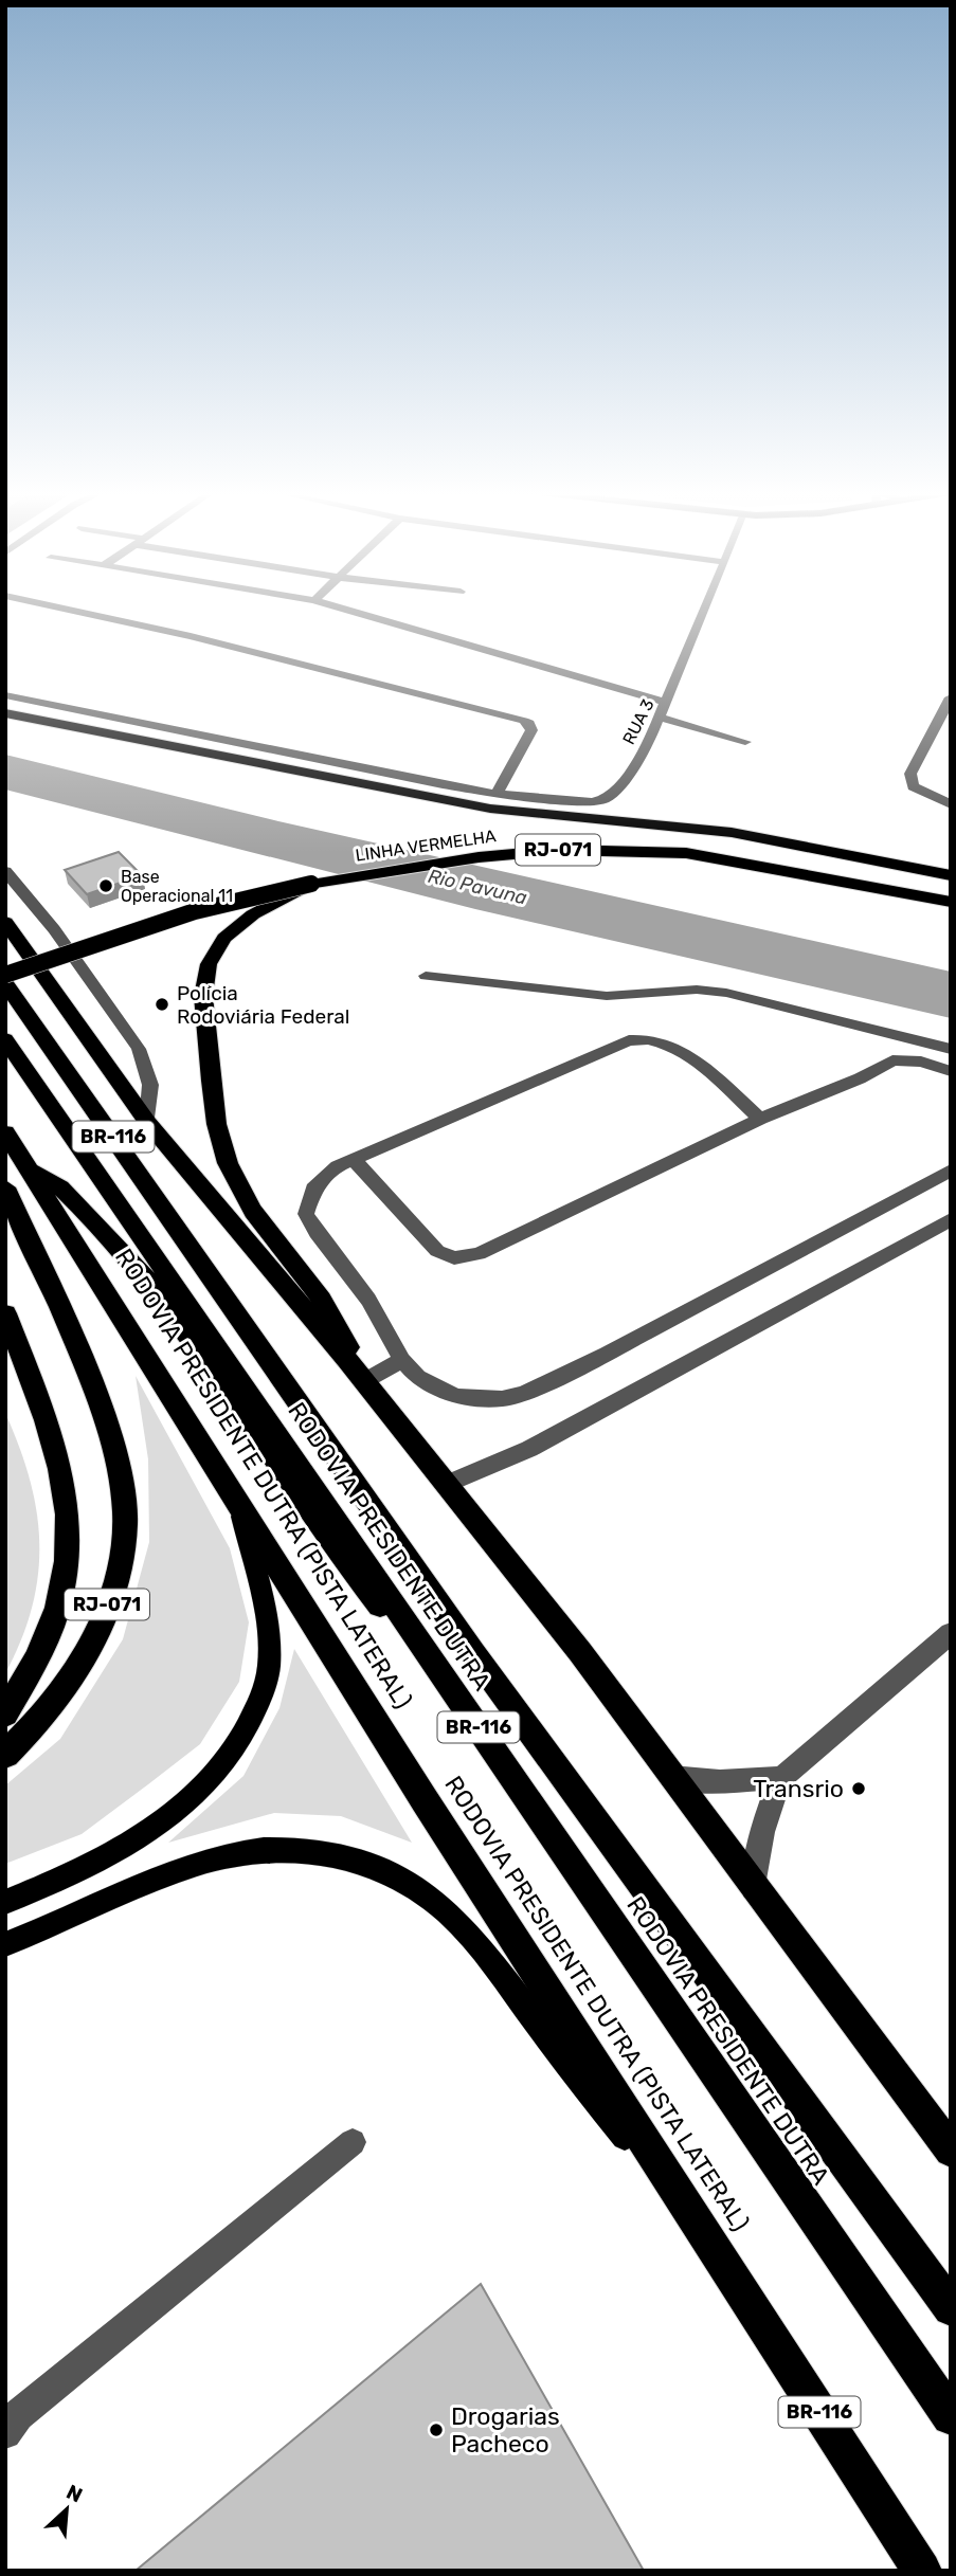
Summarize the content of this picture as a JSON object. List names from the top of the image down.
{
  "streets": {
    "highway": [
      "LINHA VERMELHA",
      "RJ-071",
      "BR-116",
      "RODOVIA PRESIDENTE DUTRA (PISTA LATERAL)",
      "RODOVIA PRESIDENTE DUTRA"
    ],
    "street": ["RUA 3"]
  },
  "crossings": [
    ["LINHA VERMELHA", "RJ-071"],
    ["RJ-071", "BR-116"]
  ],
  "water": ["Rio Pavuna"],
  "places": [
    "Base Operacional 11",
    "Polícia Rodoviária Federal",
    "Transrio",
    "Drogarias Pacheco"
  ],
  "north": "top right"
}
